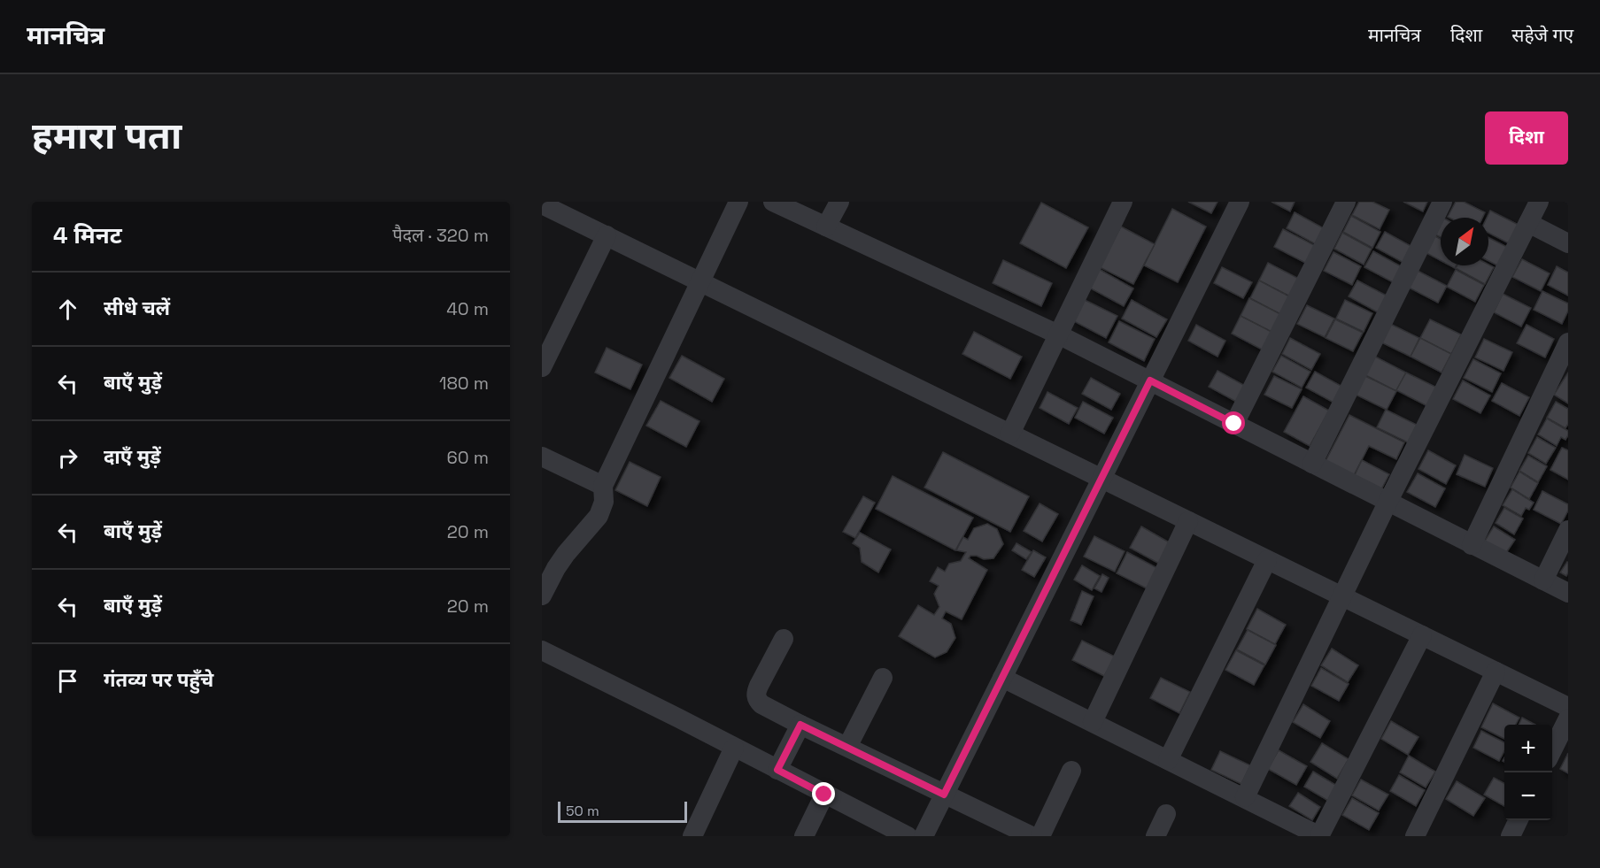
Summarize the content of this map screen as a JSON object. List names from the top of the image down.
{
  "scale_bar": "50 m",
  "north": "top right",
  "page": {
    "header": "मानचित्र",
    "nav": ["मानचित्र", "दिशा", "सहेजे गए"],
    "buttons": "दिशा",
    "title": "हमारा पता",
    "heading": ["4 मिनट", "पैदल · 320 m"],
    "list": [
      ["सीधे चलें", "40 m"],
      ["बाएँ मुड़ें", "180 m"],
      ["दाएँ मुड़ें", "60 m"],
      ["बाएँ मुड़ें", "20 m"],
      ["बाएँ मुड़ें", "20 m"],
      "गंतव्य पर पहुँचे"
    ],
    "map_buttons": ["+", "−"],
    "scale": "50 m"
  }
}
